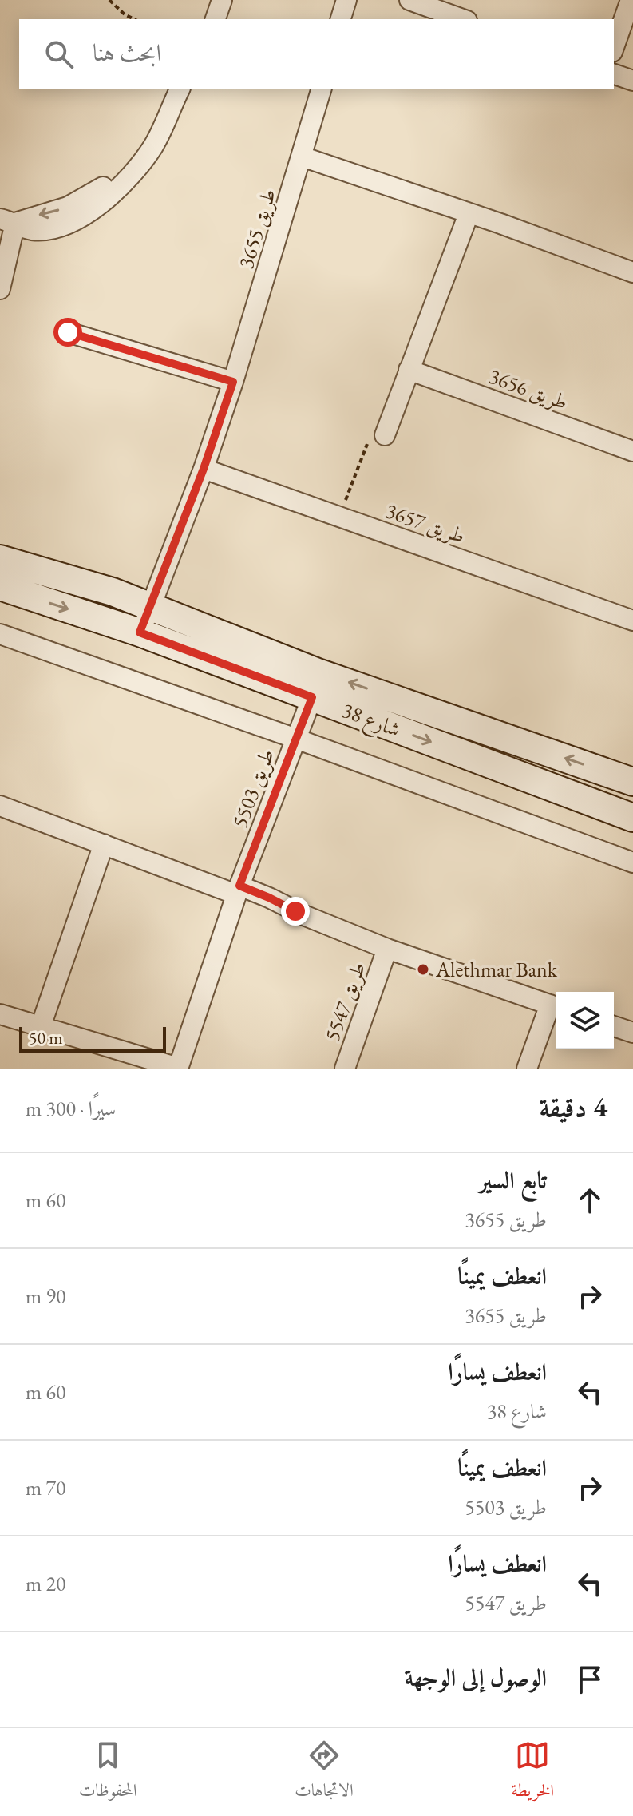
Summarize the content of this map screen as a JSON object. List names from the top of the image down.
{
  "streets": {
    "street": [
      "طريق 3655",
      "طريق 3656",
      "طريق 3657",
      "شارع 38",
      "طريق 5503",
      "طريق 5547"
    ]
  },
  "crossings": [
    ["طريق 3655", "طريق 3657"],
    ["طريق 3655", "شارع 38"],
    ["شارع 38", "طريق 5503"],
    ["طريق 5503", "طريق 5547"]
  ],
  "places": ["Alethmar Bank"],
  "scale_bar": "50 m",
  "page": {
    "search": "ابحث هنا",
    "scale": "50 m",
    "heading": ["4 دقيقة", "سيرًا · 300 m"],
    "list": [
      ["تابع السير", "طريق 3655", "60 m"],
      ["انعطف يمينًا", "طريق 3655", "90 m"],
      ["انعطف يسارًا", "شارع 38", "60 m"],
      ["انعطف يمينًا", "طريق 5503", "70 m"],
      ["انعطف يسارًا", "طريق 5547", "20 m"],
      "الوصول إلى الوجهة"
    ],
    "nav": ["الخريطة", "الاتجاهات", "المحفوظات"]
  }
}
